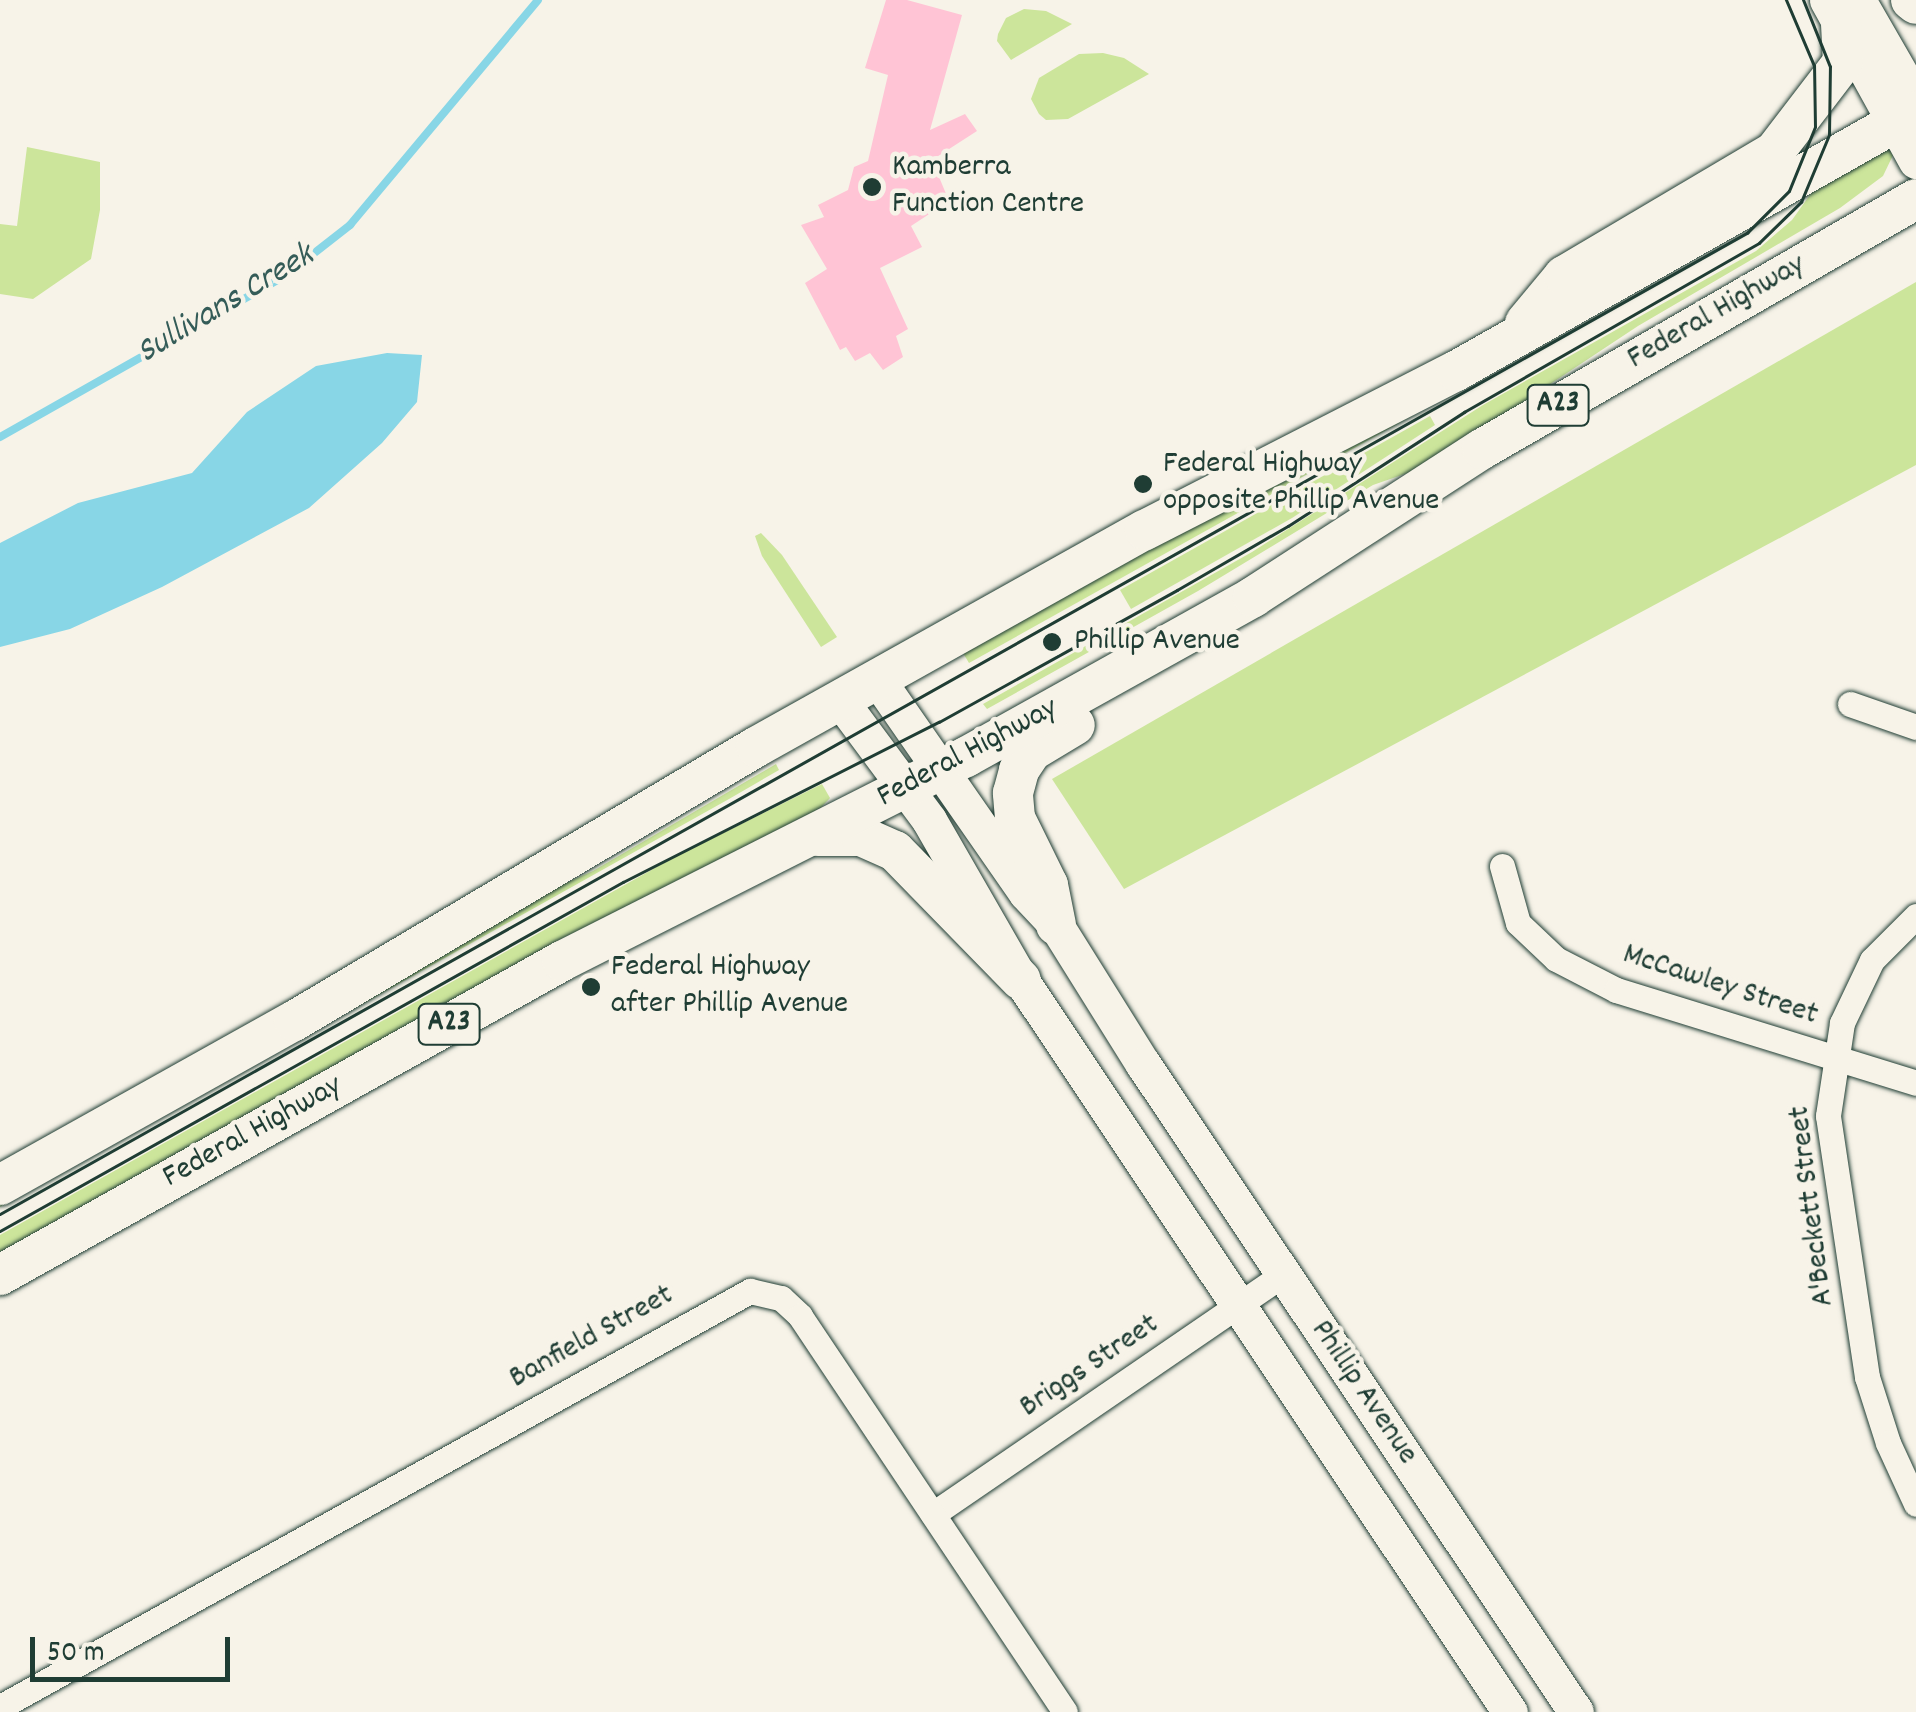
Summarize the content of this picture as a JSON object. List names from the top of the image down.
{
  "streets": {
    "highway": ["Federal Highway", "A23"],
    "main road": ["Phillip Avenue"],
    "street": [
      "McCawley Street",
      "A'Beckett Street",
      "Banfield Street",
      "Briggs Street"
    ]
  },
  "crossings": [
    ["Federal Highway", "Phillip Avenue"],
    ["A23", "Phillip Avenue"],
    ["McCawley Street", "A'Beckett Street"],
    ["Banfield Street", "Briggs Street"],
    ["Briggs Street", "Phillip Avenue"]
  ],
  "water": ["Sullivans Creek"],
  "places": [
    "Kamberra Function Centre",
    "Federal Highway opposite Phillip Avenue",
    "Phillip Avenue",
    "Federal Highway after Phillip Avenue"
  ],
  "scale_bar": "50 m"
}
